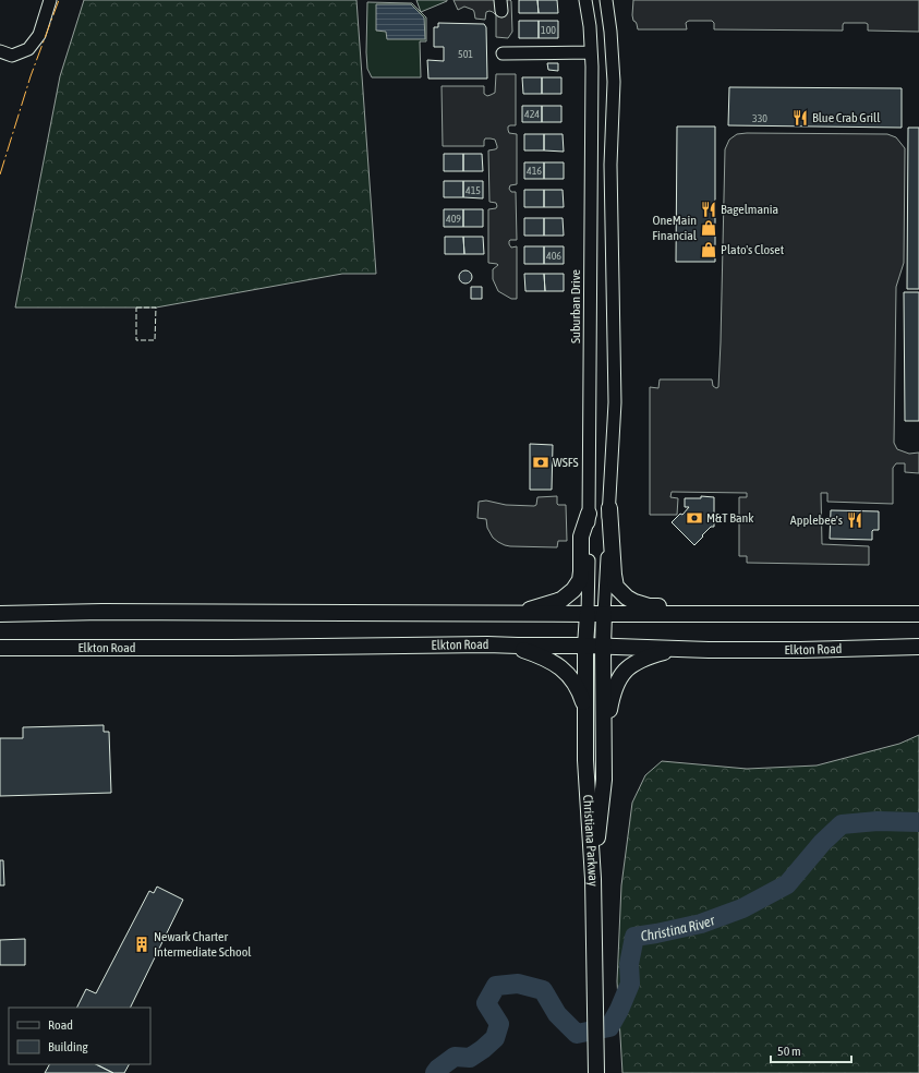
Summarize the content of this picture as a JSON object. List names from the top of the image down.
{
  "streets": {
    "main road": ["Elkton Road", "Christiana Parkway"],
    "street": ["Suburban Drive"]
  },
  "crossings": [
    ["Suburban Drive", "Christiana Parkway"],
    ["Elkton Road", "Christiana Parkway"]
  ],
  "water": ["Christina River"],
  "places": {
    "restaurant": ["Blue Crab Grill", "Bagelmania", "Applebee's"],
    "shop": ["OneMain Financial", "Plato's Closet"],
    "bank": ["WSFS", "M&T Bank"],
    "building": ["Newark Charter Intermediate School"]
  },
  "house_numbers": [
    "100",
    "501",
    "424",
    "330",
    "416",
    "415",
    "409",
    "406"
  ],
  "legend": ["Road", "Building"],
  "scale_bar": "50 m"
}
